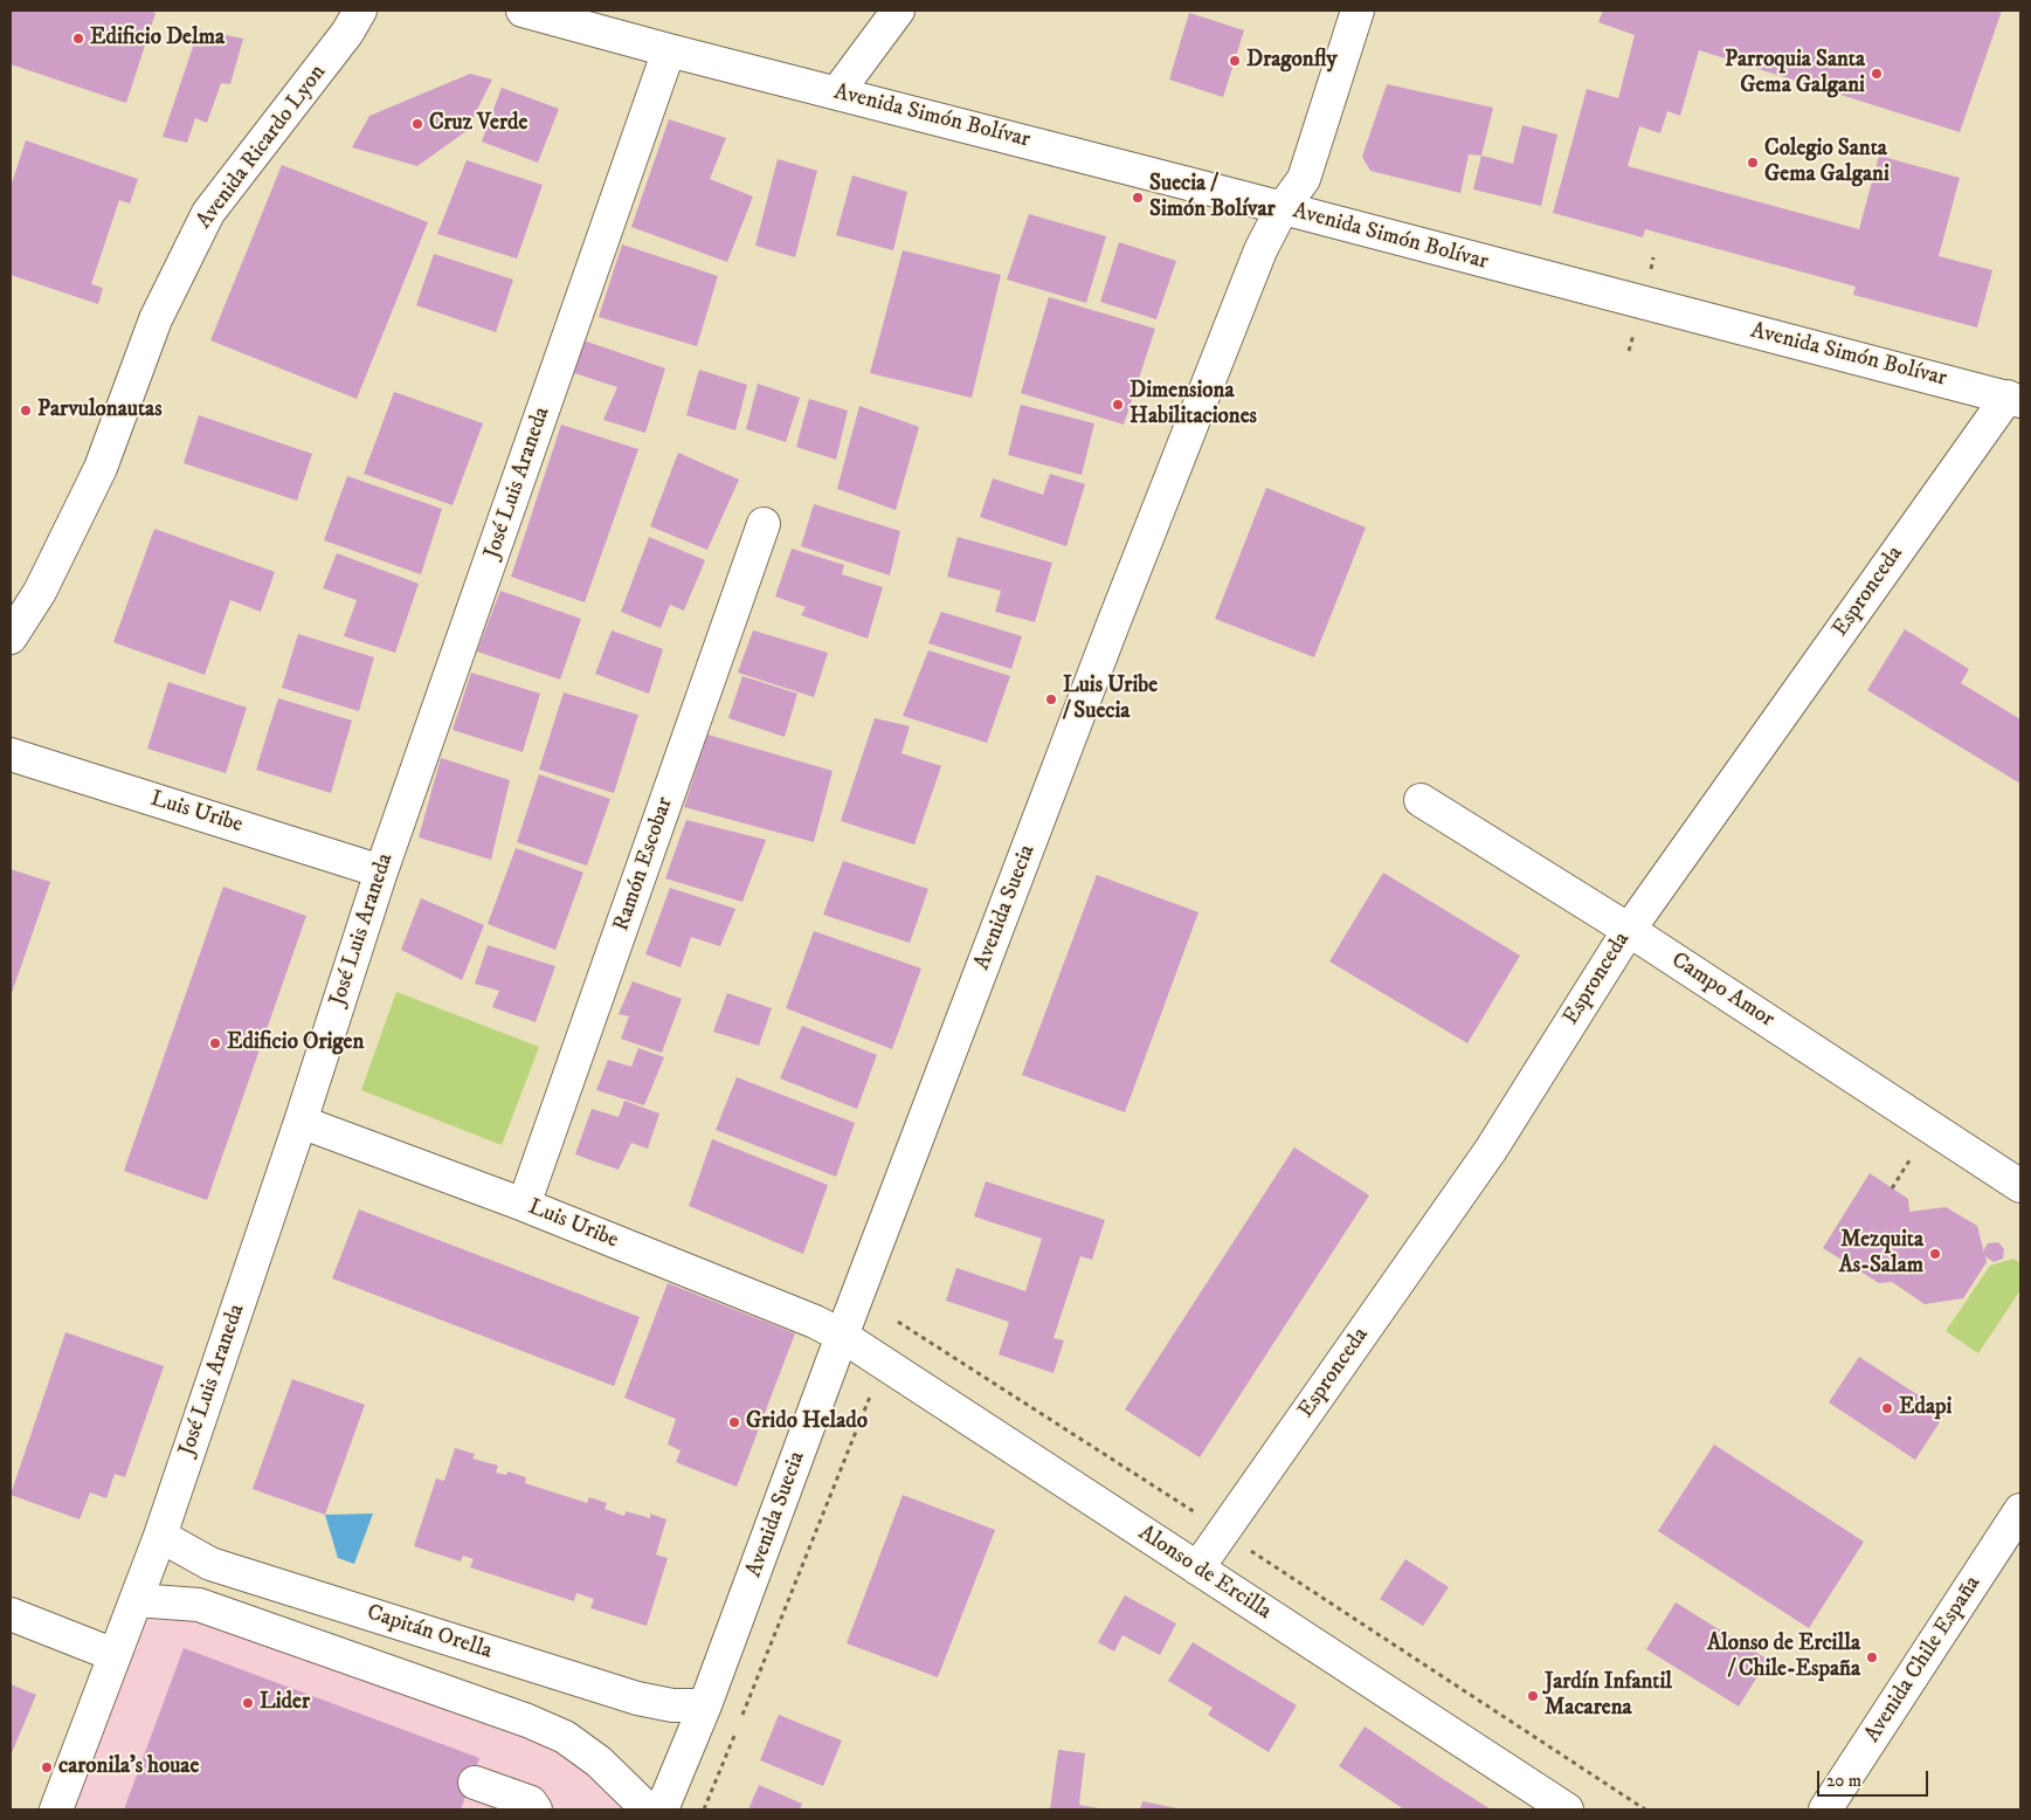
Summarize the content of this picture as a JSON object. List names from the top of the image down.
{
  "streets": {
    "street": [
      "Avenida Simón Bolívar",
      "Avenida Ricardo Lyon",
      "José Luis Araneda",
      "Espronceda",
      "Luis Uribe",
      "Ramón Escobar",
      "Avenida Suecia",
      "Campo Amor",
      "Alonso de Ercilla",
      "Capitán Orella",
      "Avenida Chile España"
    ]
  },
  "crossings": [
    ["Avenida Simón Bolívar", "José Luis Araneda"],
    ["Avenida Simón Bolívar", "Espronceda"],
    ["Avenida Simón Bolívar", "Avenida Suecia"],
    ["José Luis Araneda", "Luis Uribe"],
    ["José Luis Araneda", "Capitán Orella"],
    ["Espronceda", "Campo Amor"],
    ["Espronceda", "Alonso de Ercilla"],
    ["Luis Uribe", "Ramón Escobar"],
    ["Luis Uribe", "Avenida Suecia"],
    ["Luis Uribe", "Alonso de Ercilla"],
    ["Avenida Suecia", "Alonso de Ercilla"],
    ["Avenida Suecia", "Capitán Orella"]
  ],
  "places": [
    "Edificio Delma",
    "Dragonfly",
    "Parroquia Santa Gema Galgani",
    "Cruz Verde",
    "Colegio Santa Gema Galgani",
    "Suecia / Simón Bolívar",
    "Dimensiona Habilitaciones",
    "Parvulonautas",
    "Luis Uribe / Suecia",
    "Edificio Origen",
    "Mezquita As-Salam",
    "Edapi",
    "Grido Helado",
    "Alonso de Ercilla / Chile-España",
    "Jardín Infantil Macarena",
    "Lider",
    "caronila's houae"
  ],
  "scale_bar": "20 m"
}
